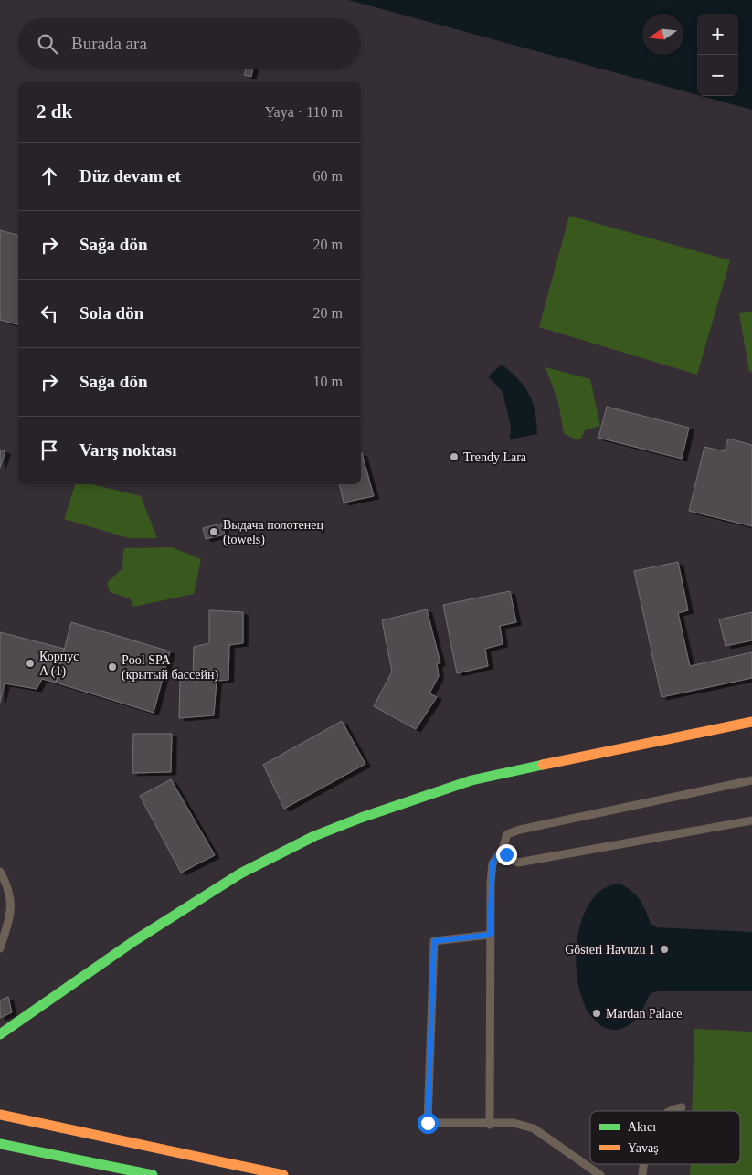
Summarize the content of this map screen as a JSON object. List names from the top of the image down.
{
  "places": [
    "Trendy Lara",
    "Выдача полотенец (towels)",
    "Корпус A (1)",
    "Pool SPA (крытый бассейн)",
    "Gösteri Havuzu 1",
    "Mardan Palace"
  ],
  "legend": ["Akıcı", "Yavaş"],
  "north": "left",
  "page": {
    "map_buttons": ["+", "−"],
    "search": "Burada ara",
    "heading": ["2 dk", "Yaya · 110 m"],
    "list": [
      ["Düz devam et", "60 m"],
      ["Sağa dön", "20 m"],
      ["Sola dön", "20 m"],
      ["Sağa dön", "10 m"],
      "Varış noktası"
    ]
  }
}
